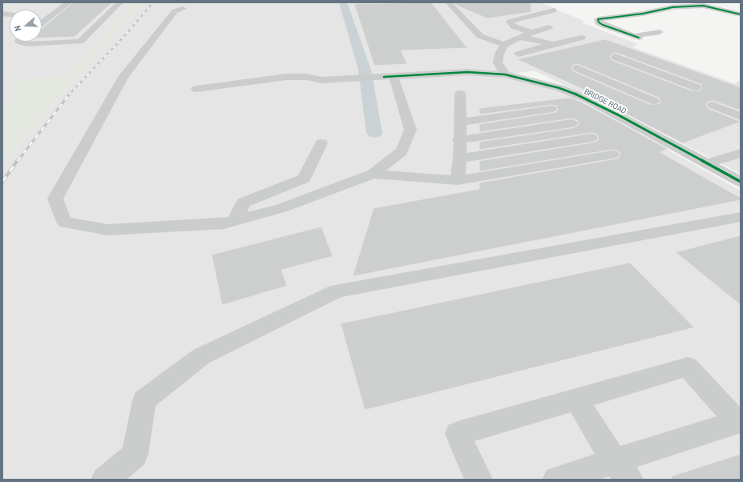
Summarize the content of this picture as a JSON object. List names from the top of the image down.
{
  "streets": {
    "street": ["BRIDGE ROAD"]
  },
  "north": "left"
}
